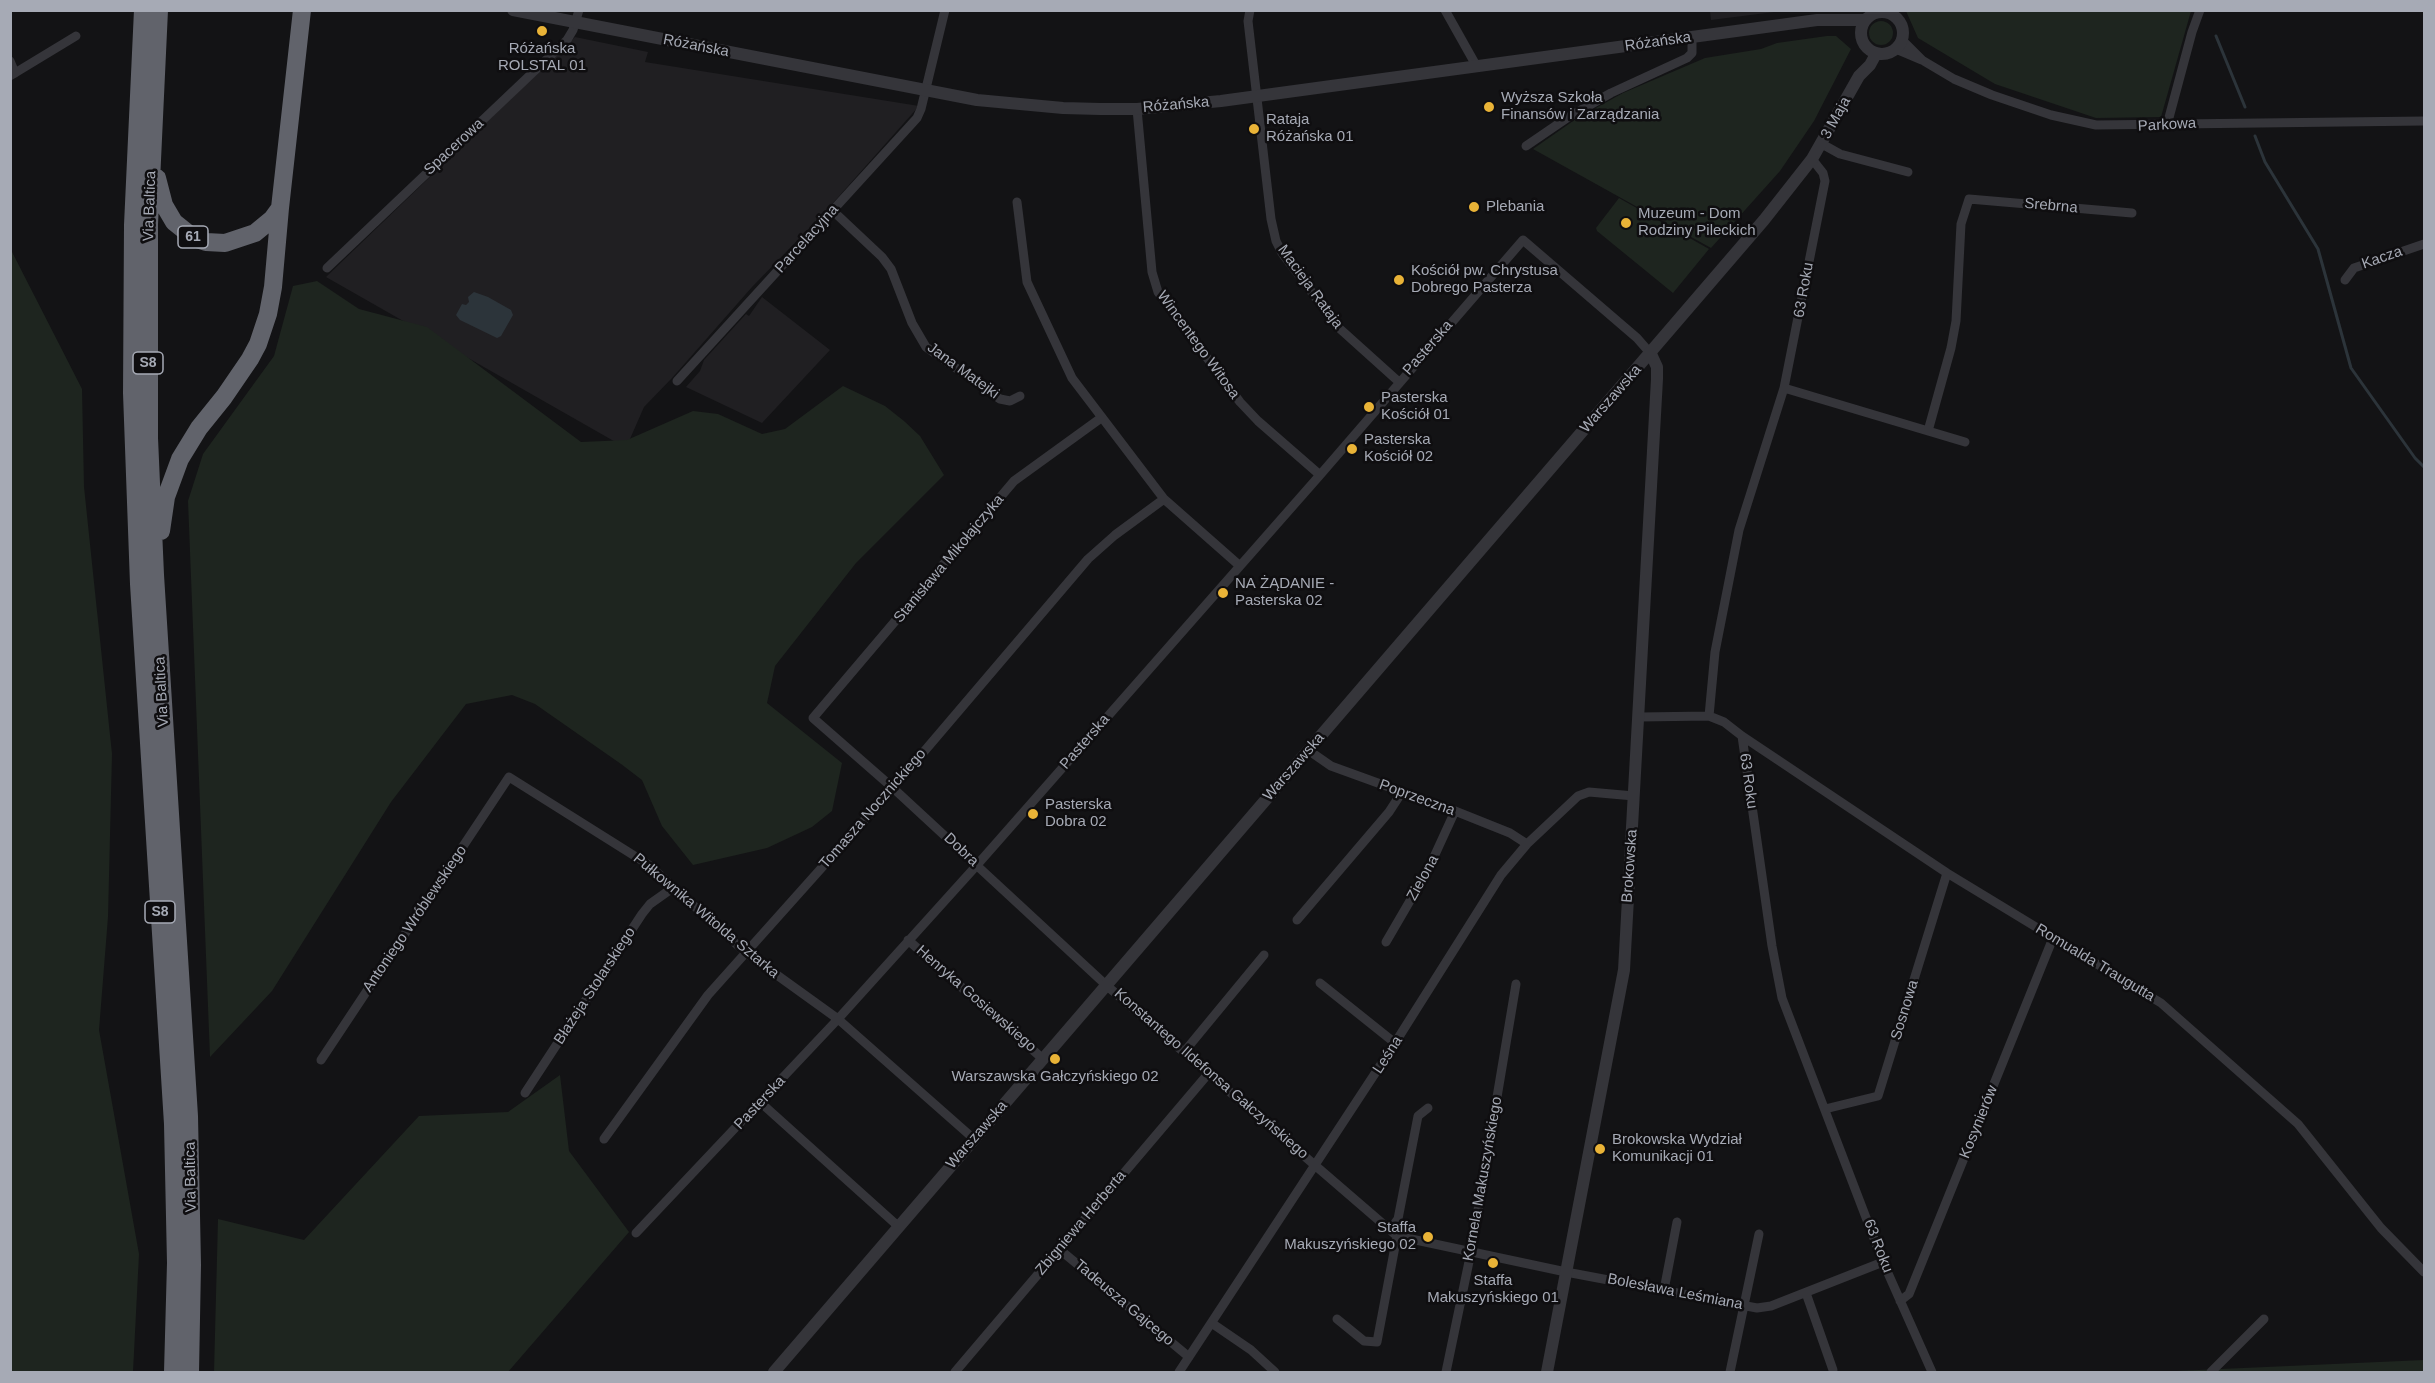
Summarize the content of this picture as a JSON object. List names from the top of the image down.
{
  "streets": {
    "highway": ["Via Baltica", "61", "S8"],
    "street": [
      "Różańska",
      "3 Maja",
      "Parkowa",
      "Spacerowa",
      "Srebrna",
      "Parcelacyjna",
      "Kacza",
      "Macieja Rataja",
      "63 Roku",
      "Wincentego Witosa",
      "Pasterska",
      "Jana Matejki",
      "Warszawska",
      "Stanisława Mikołajczyka",
      "Poprzeczna",
      "Tomasza Nocznickiego",
      "Dobra",
      "Brokowska",
      "Zielona",
      "Pułkownika Witolda Sztarka",
      "Antoniego Wróblewskiego",
      "Romualda Traugutta",
      "Błażeja Stolarskiego",
      "Henryka Gosiewskiego",
      "Sosnowa",
      "Leśna",
      "Konstantego Ildefonsa Gałczyńskiego",
      "Kosynierów",
      "Kornela Makuszyńskiego",
      "Zbigniewa Herberta",
      "Bolesława Leśmiana",
      "Tadeusza Gajcego"
    ]
  },
  "crossings": [
    ["Różańska", "3 Maja"],
    ["Różańska", "Parkowa"],
    ["Różańska", "Spacerowa"],
    ["Różańska", "Parcelacyjna"],
    ["Różańska", "Macieja Rataja"],
    ["Różańska", "Wincentego Witosa"],
    ["3 Maja", "Parkowa"],
    ["3 Maja", "63 Roku"],
    ["3 Maja", "Warszawska"],
    ["Via Baltica", "61"],
    ["Parcelacyjna", "Jana Matejki"],
    ["Macieja Rataja", "Pasterska"],
    ["63 Roku", "Warszawska"],
    ["63 Roku", "Romualda Traugutta"],
    ["63 Roku", "Sosnowa"],
    ["63 Roku", "Kosynierów"],
    ["63 Roku", "Bolesława Leśmiana"],
    ["Wincentego Witosa", "Pasterska"],
    ["Pasterska", "Warszawska"],
    ["Pasterska", "Dobra"],
    ["Pasterska", "Brokowska"],
    ["Pasterska", "Pułkownika Witolda Sztarka"],
    ["Pasterska", "Henryka Gosiewskiego"],
    ["Warszawska", "Poprzeczna"],
    ["Warszawska", "Dobra"],
    ["Warszawska", "Brokowska"],
    ["Warszawska", "Pułkownika Witolda Sztarka"],
    ["Warszawska", "Henryka Gosiewskiego"],
    ["Warszawska", "Konstantego Ildefonsa Gałczyńskiego"],
    ["Stanisława Mikołajczyka", "Dobra"],
    ["Poprzeczna", "Zielona"],
    ["Poprzeczna", "Leśna"],
    ["Tomasza Nocznickiego", "Dobra"],
    ["Tomasza Nocznickiego", "Pułkownika Witolda Sztarka"],
    ["Dobra", "Konstantego Ildefonsa Gałczyńskiego"],
    ["Brokowska", "Leśna"],
    ["Brokowska", "Bolesława Leśmiana"],
    ["Pułkownika Witolda Sztarka", "Antoniego Wróblewskiego"],
    ["Pułkownika Witolda Sztarka", "Błażeja Stolarskiego"],
    ["Romualda Traugutta", "Sosnowa"],
    ["Romualda Traugutta", "Kosynierów"],
    ["Leśna", "Konstantego Ildefonsa Gałczyńskiego"],
    ["Leśna", "Tadeusza Gajcego"],
    ["Konstantego Ildefonsa Gałczyńskiego", "Zbigniewa Herberta"],
    ["Konstantego Ildefonsa Gałczyńskiego", "Bolesława Leśmiana"],
    ["Kornela Makuszyńskiego", "Bolesława Leśmiana"],
    ["Zbigniewa Herberta", "Tadeusza Gajcego"]
  ],
  "places": [
    "Różańska ROLSTAL 01",
    "Wyższa Szkoła Finansów i Zarządzania",
    "Rataja Różańska 01",
    "Plebania",
    "Muzeum - Dom Rodziny Pileckich",
    "Kościół pw. Chrystusa Dobrego Pasterza",
    "Pasterska Kościół 01",
    "Pasterska Kościół 02",
    "NA ŻĄDANIE - Pasterska 02",
    "Pasterska Dobra 02",
    "Warszawska Gałczyńskiego 02",
    "Brokowska Wydział Komunikacji 01",
    "Staffa Makuszyńskiego 02",
    "Staffa Makuszyńskiego 01"
  ]
}
